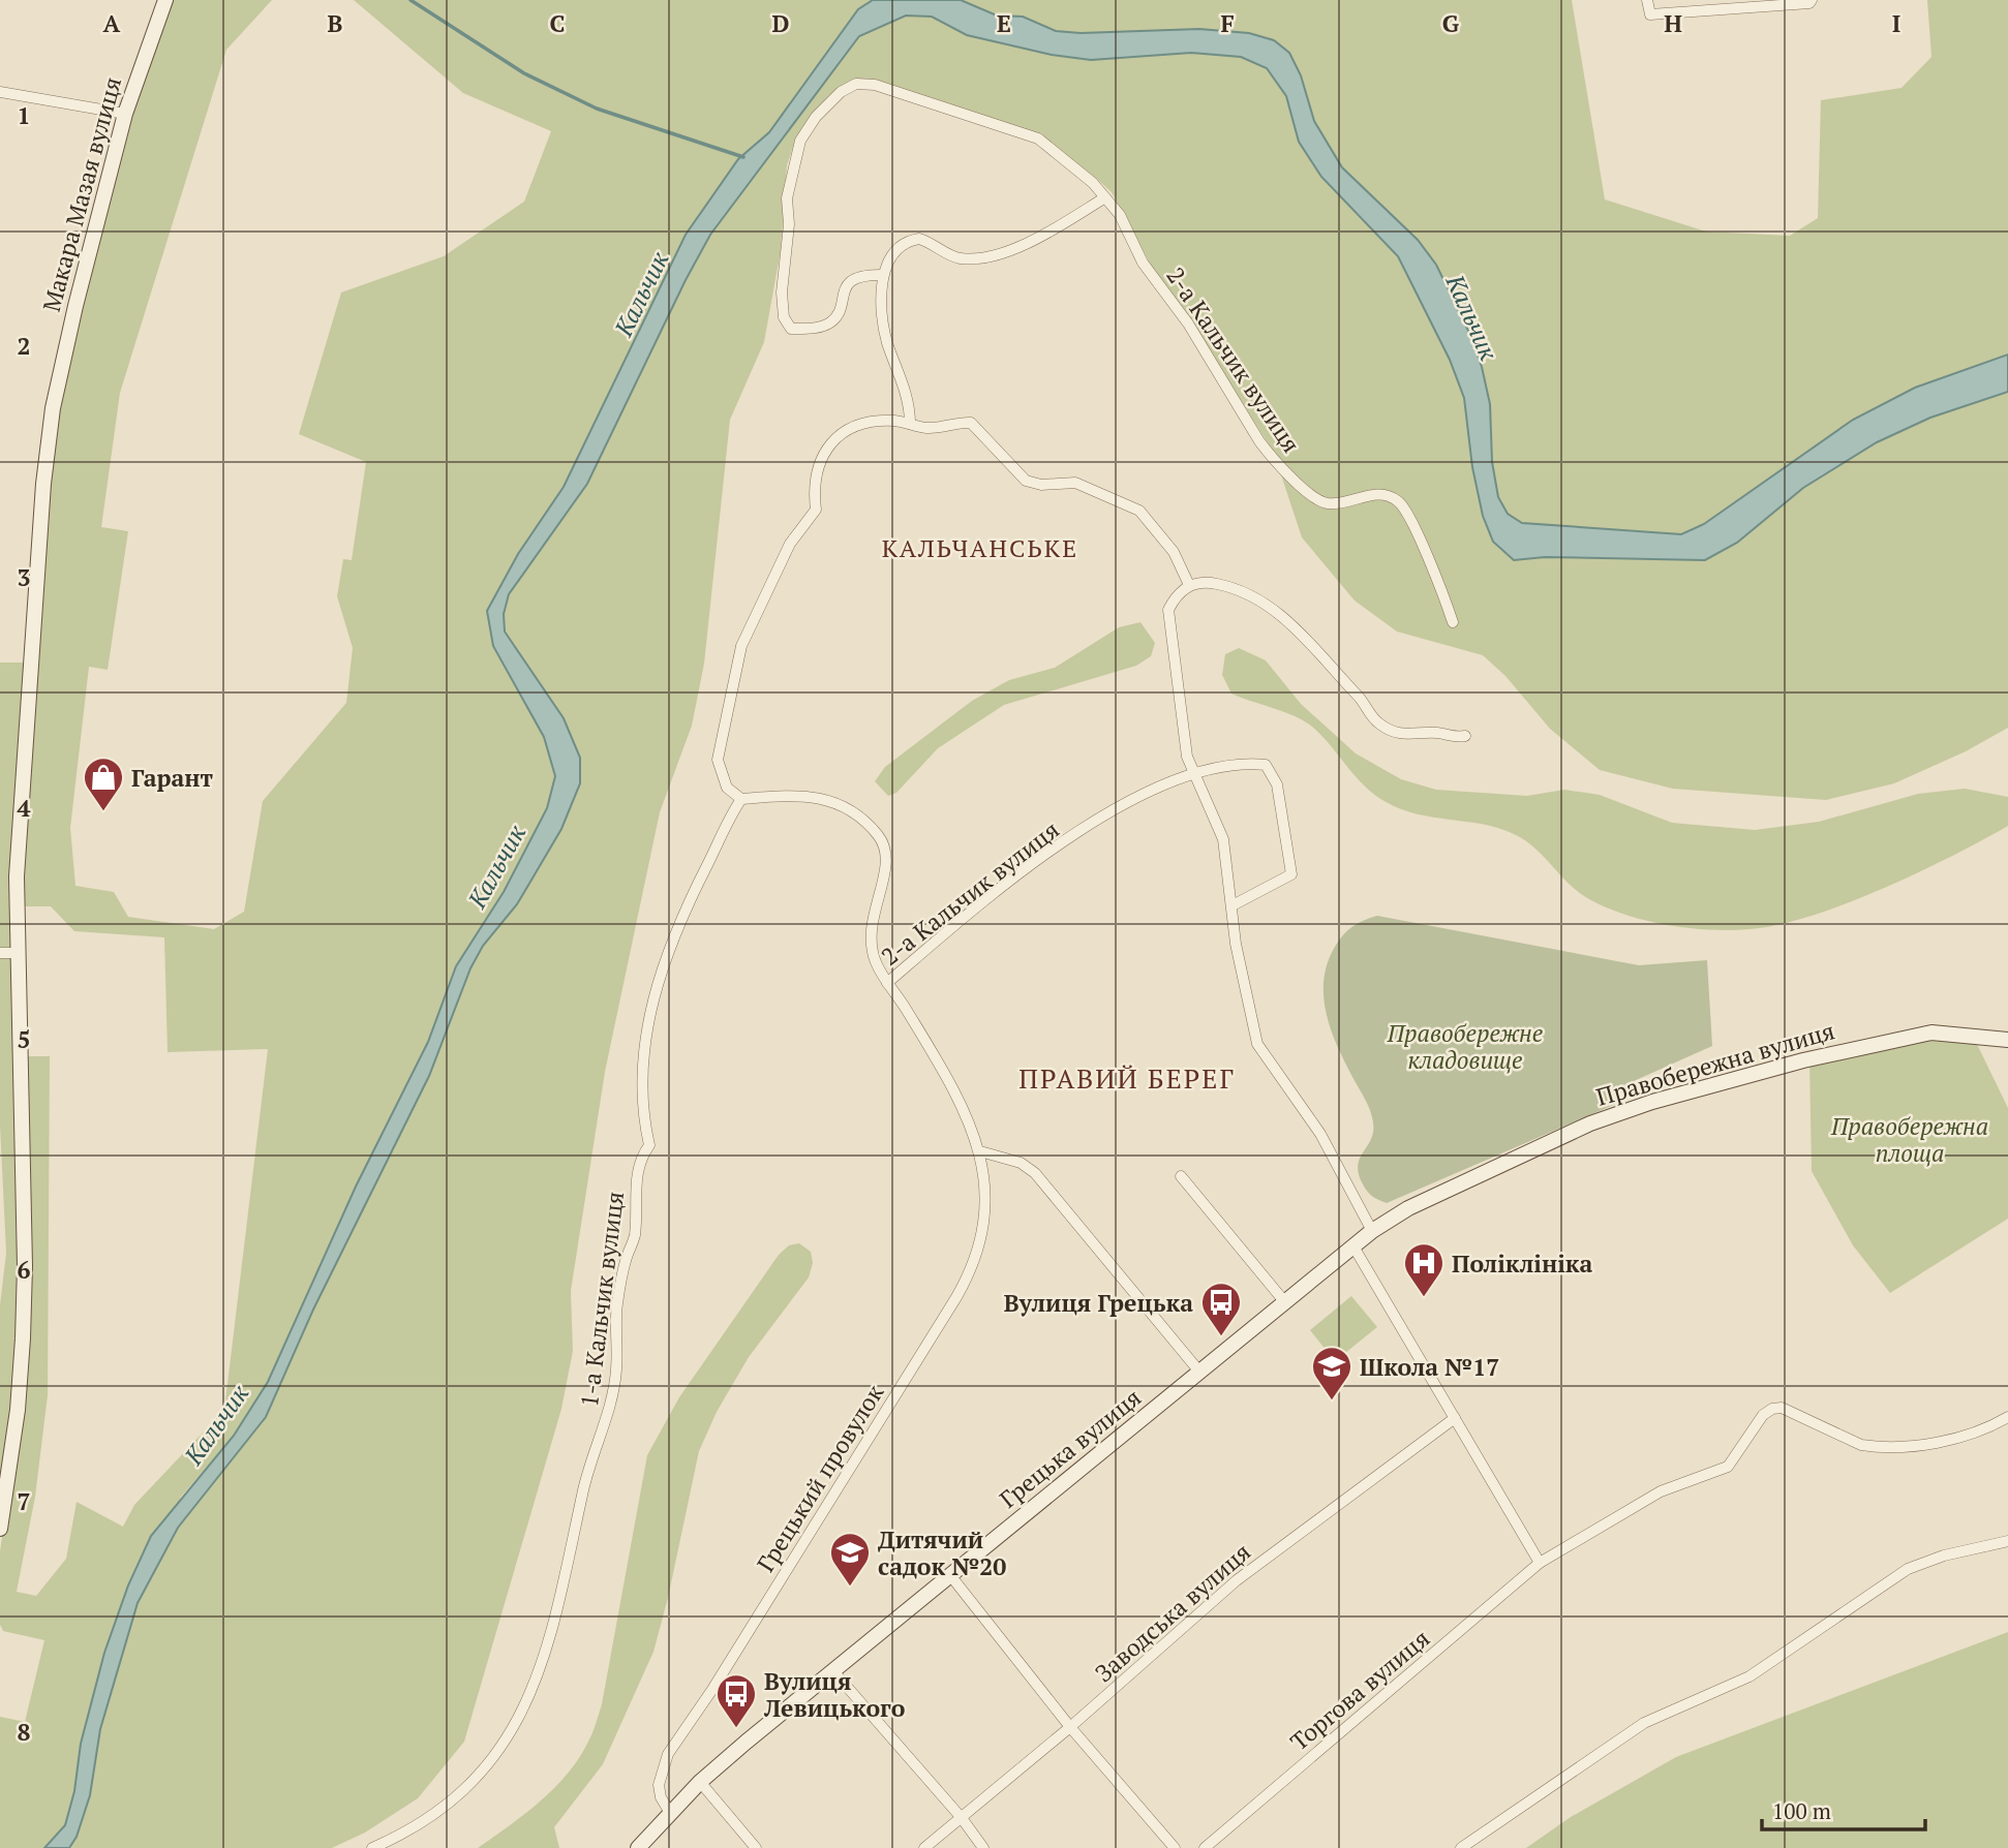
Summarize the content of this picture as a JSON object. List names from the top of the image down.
{
  "streets": {
    "street": [
      "Макара Мазая вулиця",
      "2-а Кальчик вулиця",
      "Правобережна вулиця",
      "1-а Кальчик вулиця",
      "Грецька вулиця",
      "Грецький провулок",
      "Заводська вулиця",
      "Торгова вулиця"
    ]
  },
  "crossings": [
    ["2-а Кальчик вулиця", "Грецький провулок"],
    ["Правобережна вулиця", "Грецька вулиця"],
    ["1-а Кальчик вулиця", "Грецький провулок"],
    ["Грецька вулиця", "Грецький провулок"]
  ],
  "districts": ["КАЛЬЧАНСЬКЕ", "ПРАВИЙ БЕРЕГ"],
  "water": ["Кальчик"],
  "parks": ["Правобережне кладовище", "Правобережна площа"],
  "places": {
    "shop": ["Гарант"],
    "hospital": ["Поліклініка"],
    "bus stop": ["Вулиця Грецька", "Вулиця Левицького"],
    "school or university": ["Школа №17", "Дитячий садок №20"]
  },
  "scale_bar": "100 m",
  "grid": {
    "columns": [
      "A",
      "B",
      "C",
      "D",
      "E",
      "F",
      "G",
      "H",
      "I"
    ],
    "rows": [
      "1",
      "2",
      "3",
      "4",
      "5",
      "6",
      "7",
      "8"
    ]
  }
}
